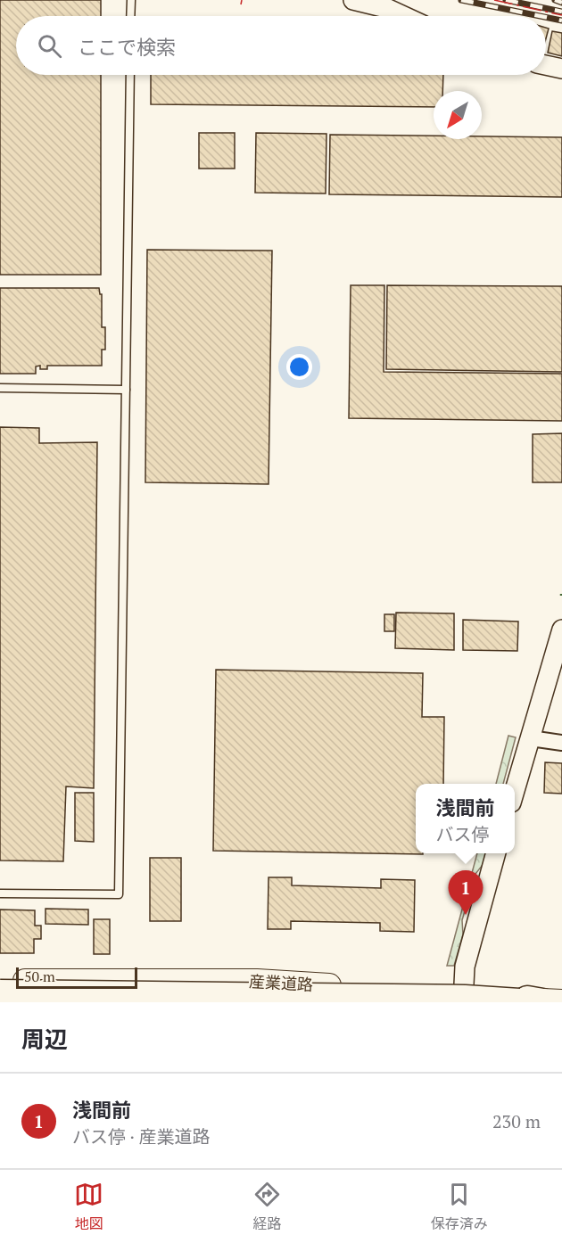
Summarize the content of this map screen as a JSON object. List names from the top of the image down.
{
  "streets": {
    "main road": ["産業道路"]
  },
  "scale_bar": "50 m",
  "north": "bottom left",
  "page": {
    "search": "ここで検索",
    "popup": ["浅間前", "バス停"],
    "pins": "1",
    "scale": "50 m",
    "heading": "周辺",
    "list": [
      {
        "mark": "1",
        "name": "浅間前",
        "note": "バス停 · 産業道路",
        "value": "230 m"
      }
    ],
    "nav": ["地図", "経路", "保存済み"]
  }
}
